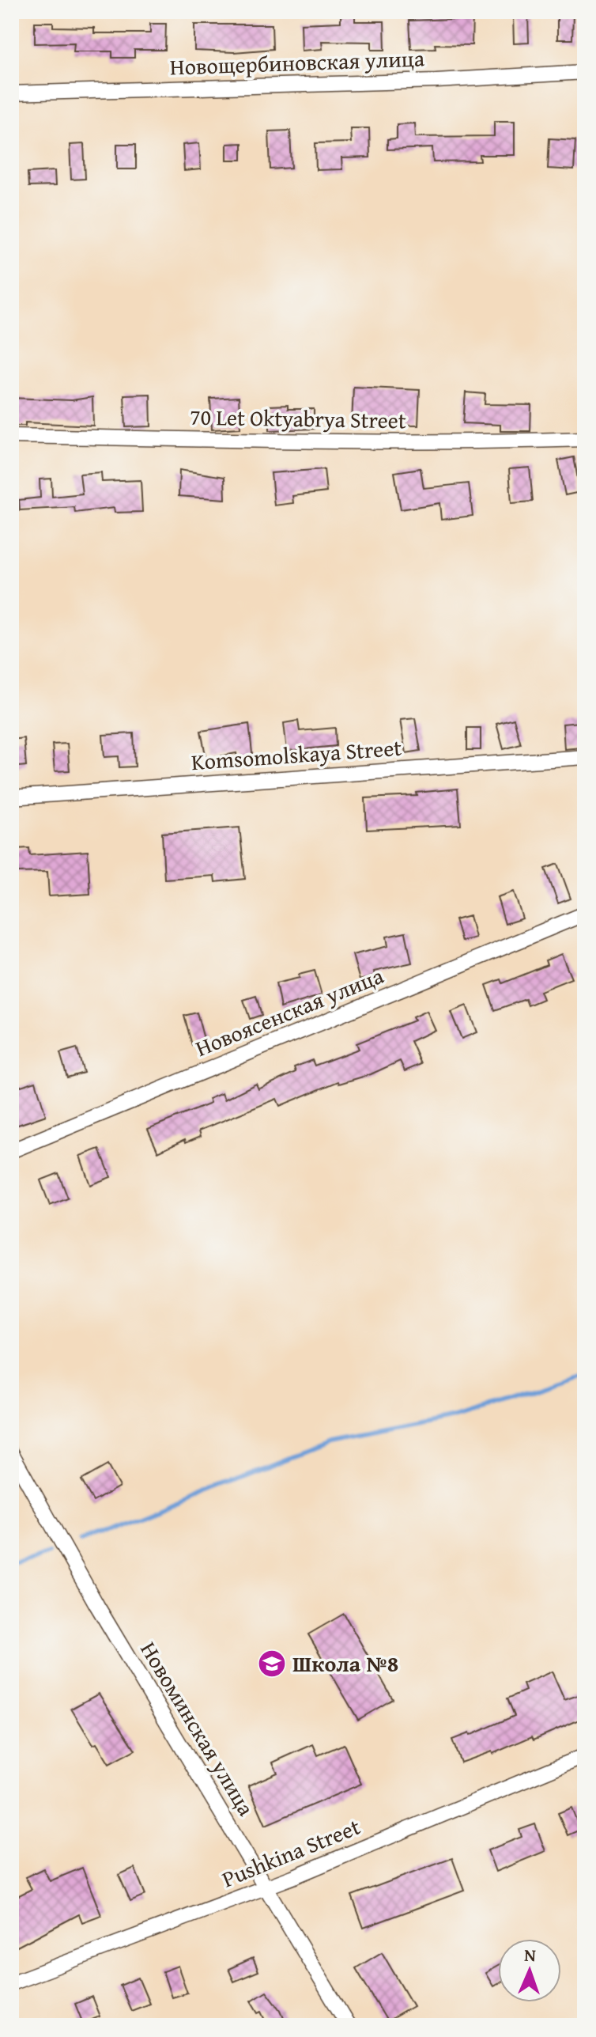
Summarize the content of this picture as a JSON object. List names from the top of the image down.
{
  "streets": {
    "street": [
      "Новощербиновская улица",
      "70 Let Oktyabrya Street",
      "Komsomolskaya Street",
      "Новоясенская улица",
      "Новоминская улица",
      "Pushkina Street"
    ]
  },
  "crossings": [
    ["Новоминская улица", "Pushkina Street"]
  ],
  "places": {
    "school or university": ["Школа №8"]
  },
  "north": "top"
}
